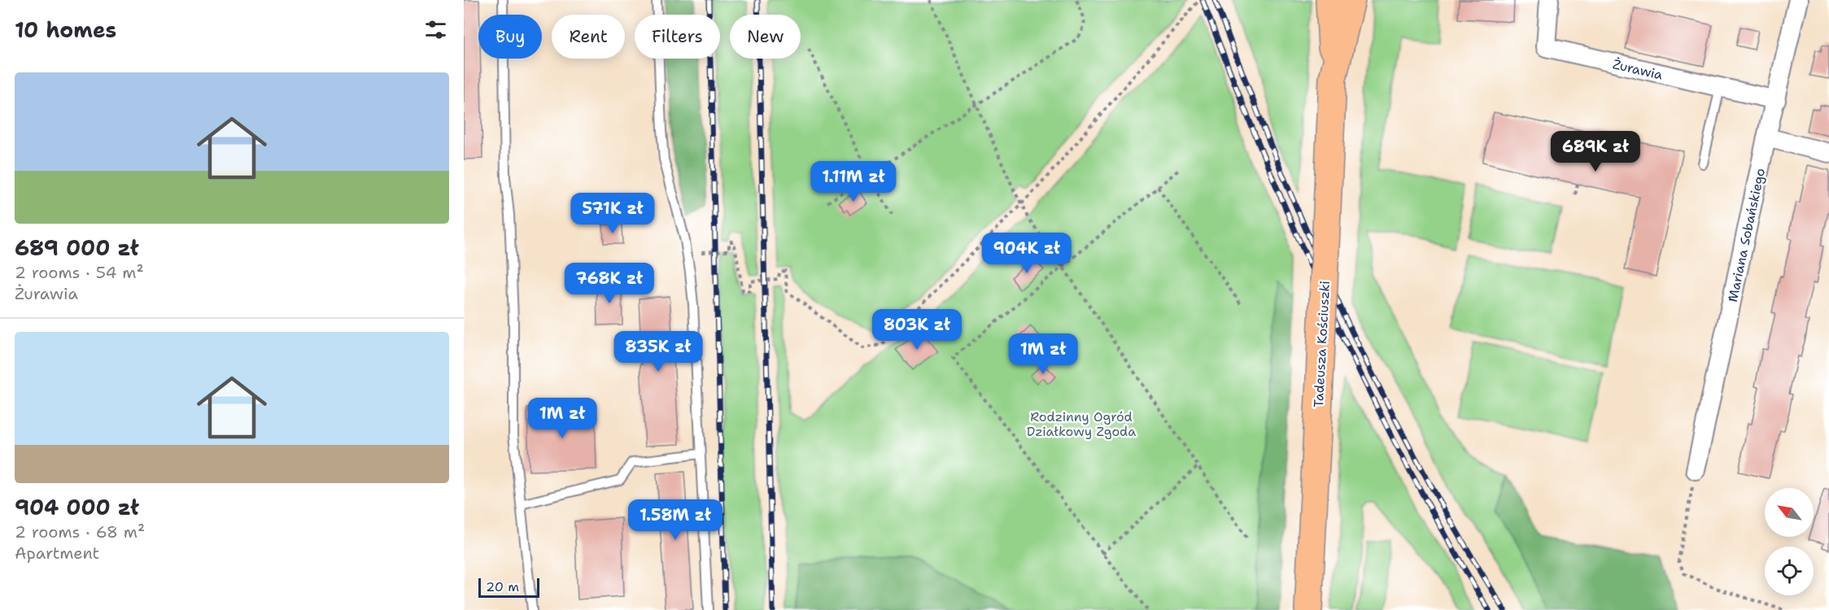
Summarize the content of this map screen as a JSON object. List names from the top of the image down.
{
  "streets": {
    "main road": ["Tadeusza Kościuszki"],
    "street": ["Żurawia", "Mariana Sobańskiego"]
  },
  "crossings": [
    ["Żurawia", "Mariana Sobańskiego"]
  ],
  "parks": ["Rodzinny Ogród Działkowy Zgoda"],
  "scale_bar": "20 m",
  "north": "top left",
  "page": {
    "heading": "10 homes",
    "chip": [
      "Buy",
      "Rent",
      "Filters",
      "New"
    ],
    "list": [
      {
        "name": "689 000 zł",
        "note": "2 rooms · 54 m² · Żurawia"
      },
      {
        "name": "904 000 zł",
        "note": "2 rooms · 68 m² · Apartment"
      }
    ],
    "price": [
      "689K zł",
      "1.11M zł",
      "571K zł",
      "904K zł",
      "768K zł",
      "803K zł",
      "835K zł",
      "1M zł",
      "1M zł",
      "1.58M zł"
    ],
    "scale": "20 m"
  }
}
